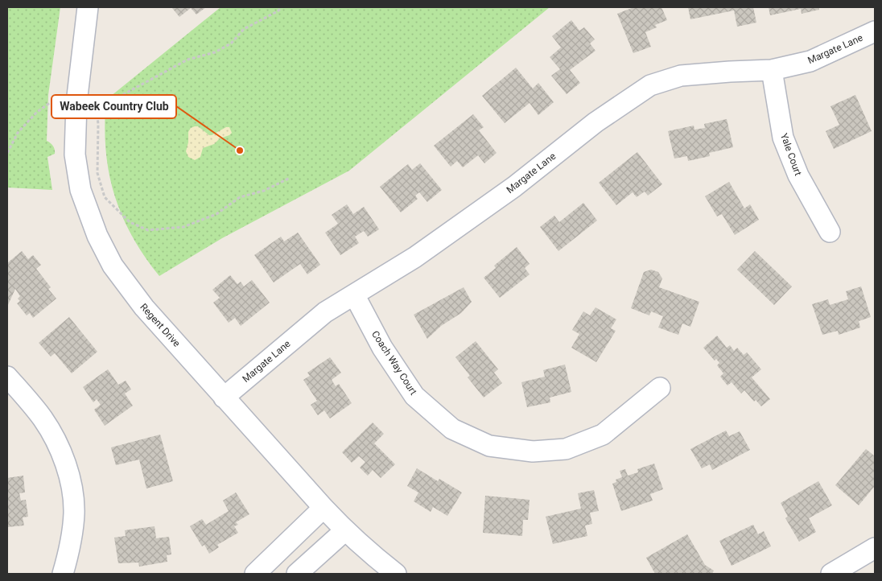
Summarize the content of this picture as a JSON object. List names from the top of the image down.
{
  "streets": {
    "street": [
      "Margate Lane",
      "Yale Court",
      "Regent Drive",
      "Coach Way Court"
    ]
  },
  "crossings": [
    ["Margate Lane", "Yale Court"],
    ["Margate Lane", "Regent Drive"],
    ["Margate Lane", "Coach Way Court"]
  ],
  "places": ["Wabeek Country Club"]
}
